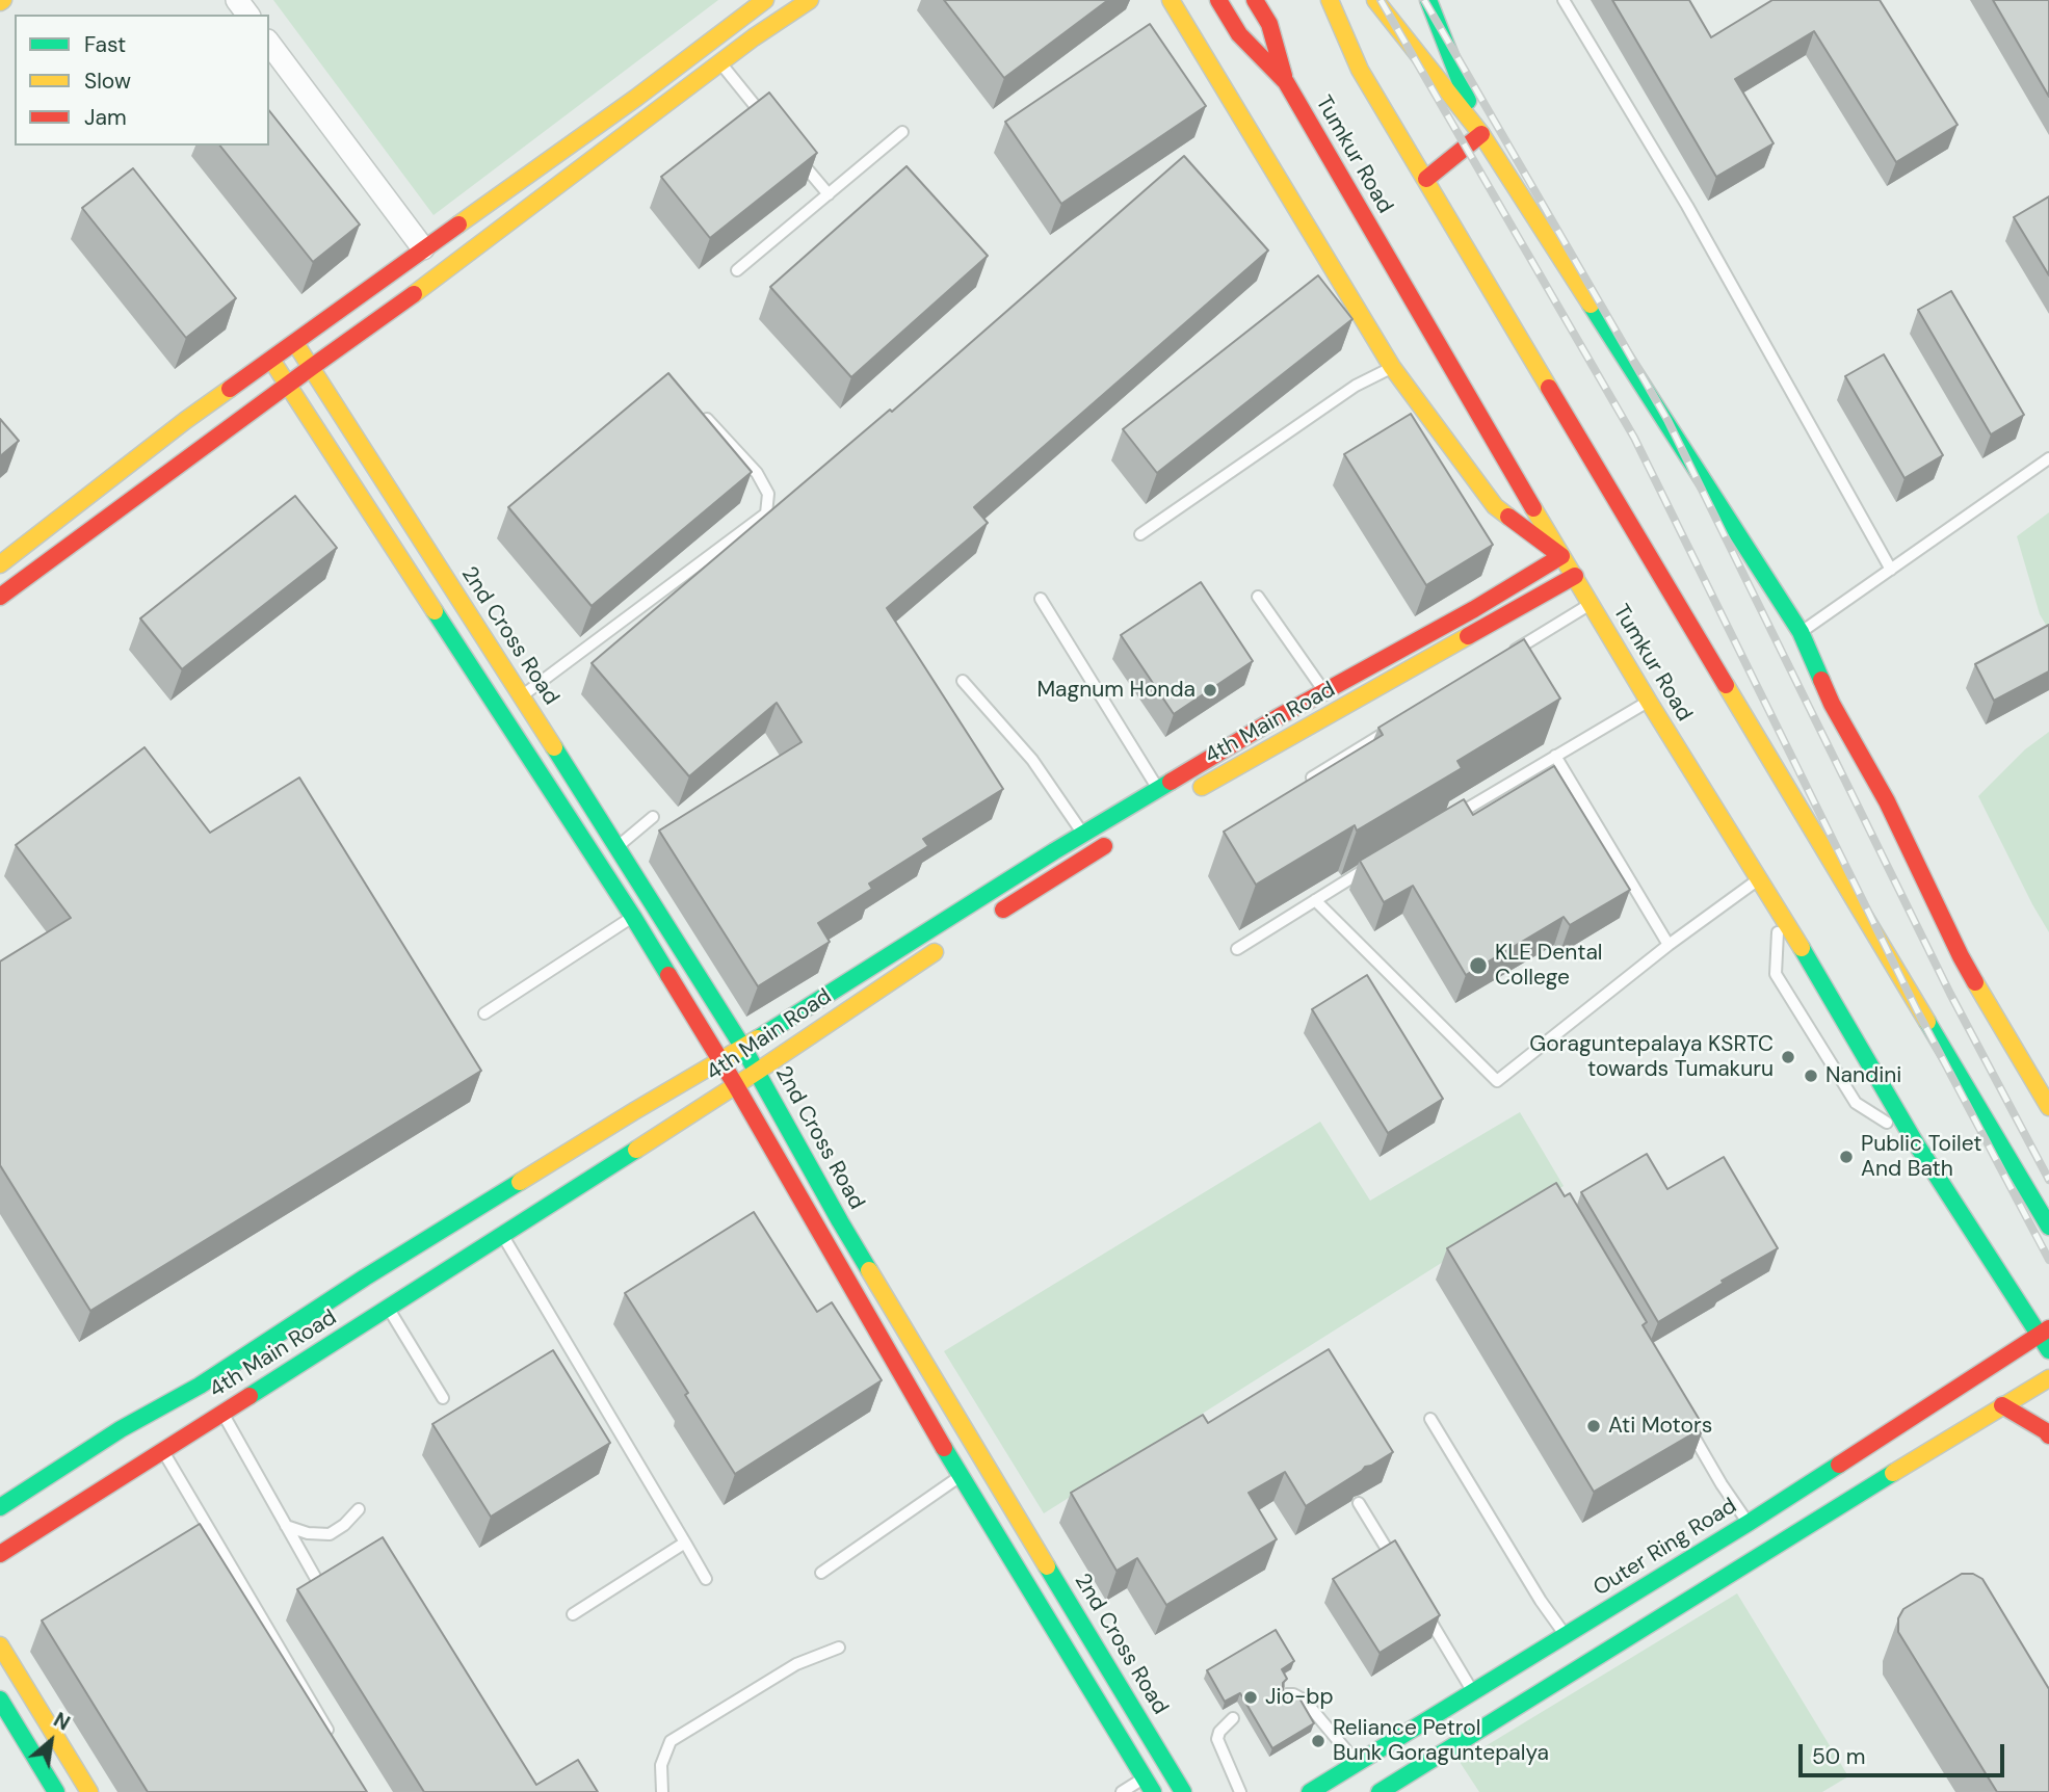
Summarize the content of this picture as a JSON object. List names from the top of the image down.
{
  "streets": {
    "main road": [
      "Tumkur Road",
      "2nd Cross Road",
      "4th Main Road",
      "Outer Ring Road"
    ]
  },
  "crossings": [
    ["Tumkur Road", "4th Main Road"],
    ["Tumkur Road", "Outer Ring Road"],
    ["2nd Cross Road", "4th Main Road"]
  ],
  "places": [
    "Magnum Honda",
    "KLE Dental College",
    "Goraguntepalaya KSRTC towards Tumakuru",
    "Nandini",
    "Public Toilet And Bath",
    "Ati Motors",
    "Jio-bp",
    "Reliance Petrol Bunk Goraguntepalya"
  ],
  "legend": ["Fast", "Slow", "Jam"],
  "scale_bar": "50 m",
  "north": "top right"
}
